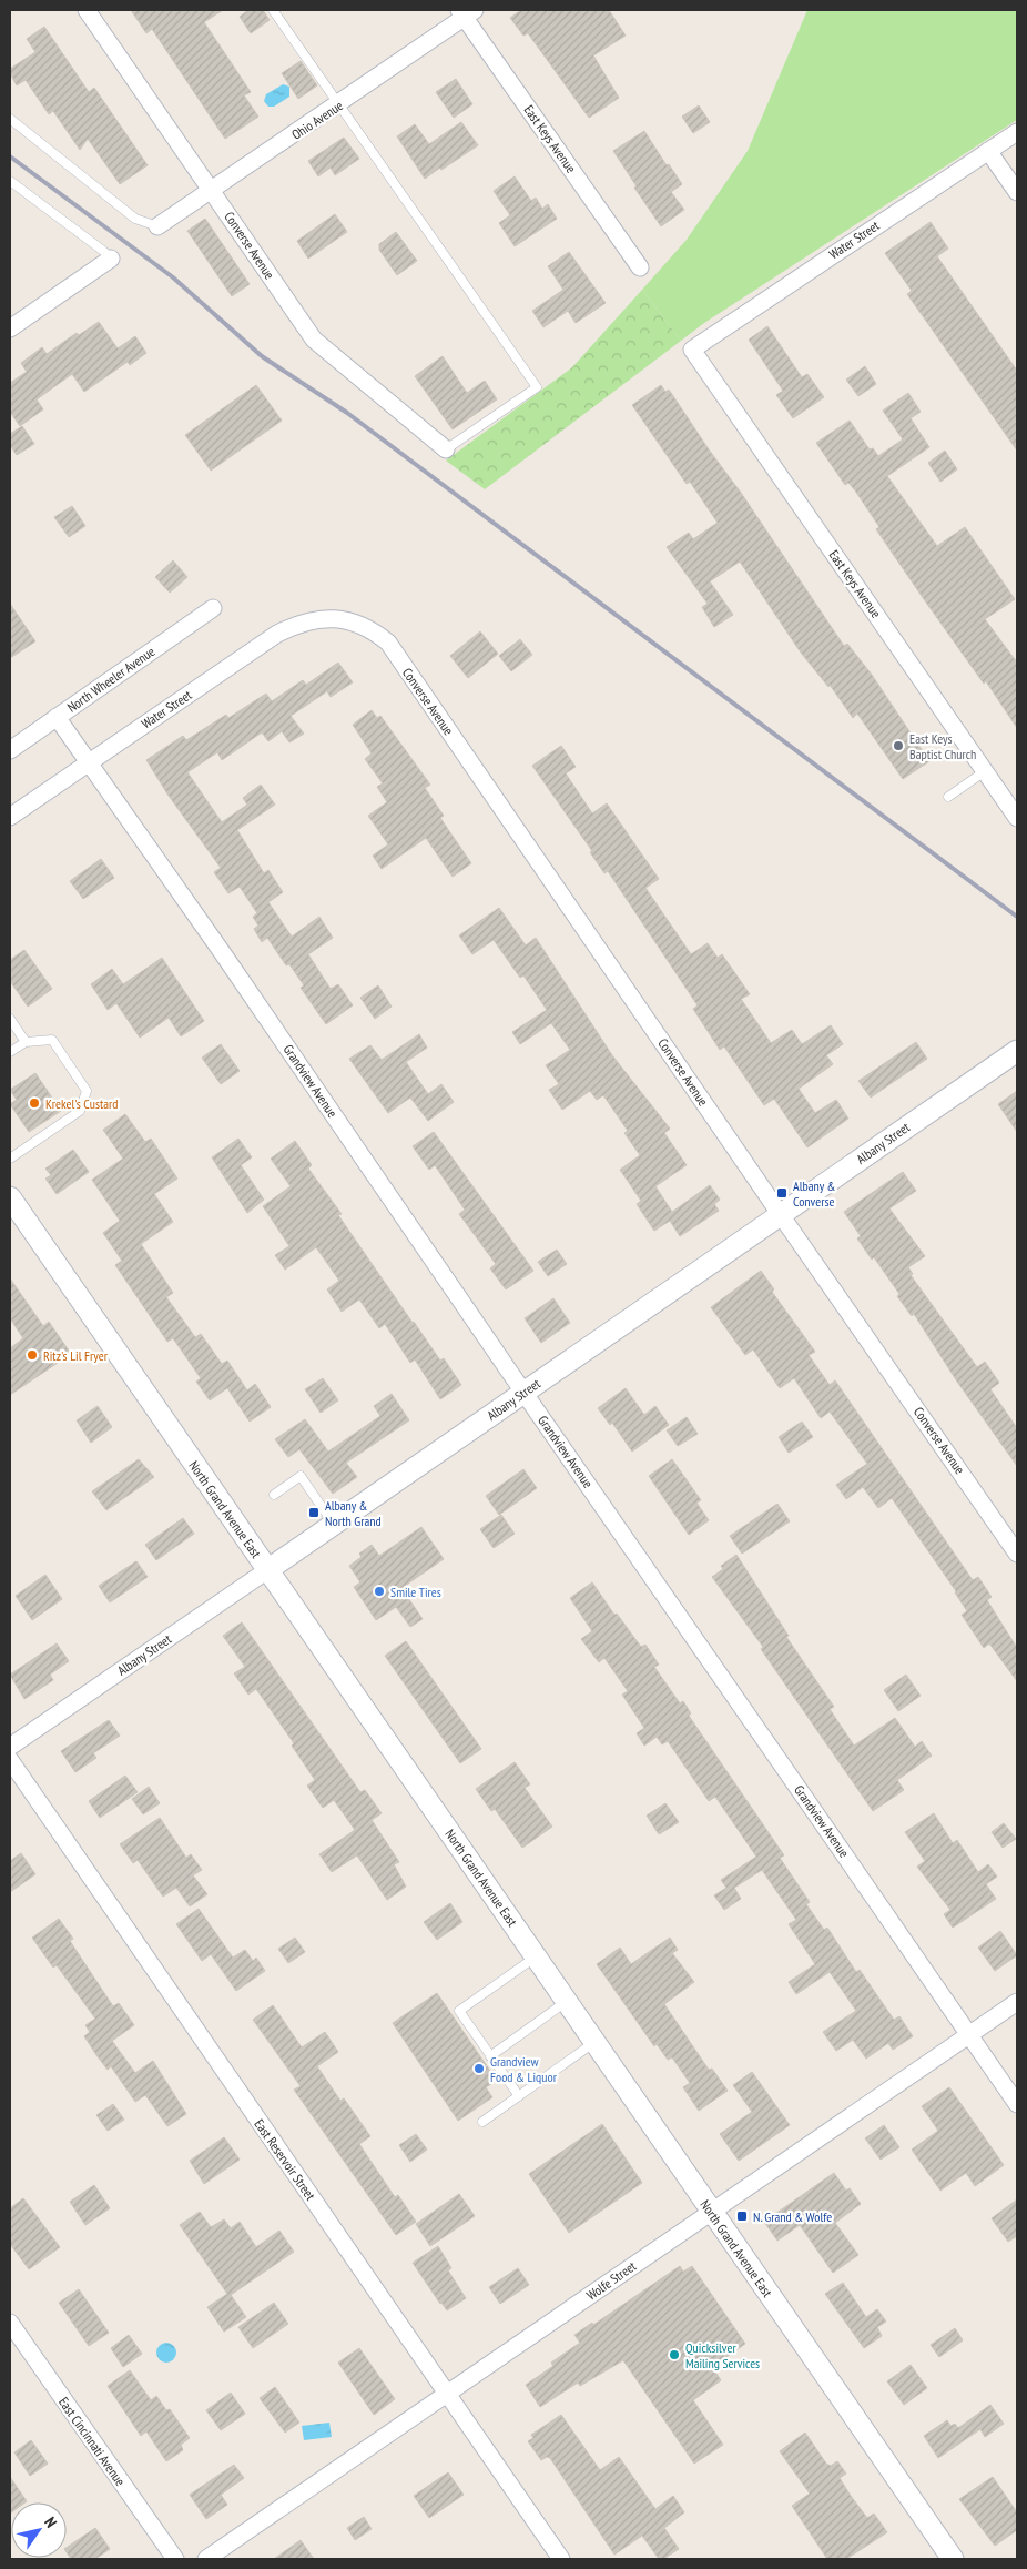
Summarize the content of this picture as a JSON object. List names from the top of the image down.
{
  "streets": {
    "street": [
      "Ohio Avenue",
      "East Keys Avenue",
      "Water Street",
      "Converse Avenue",
      "North Wheeler Avenue",
      "Grandview Avenue",
      "Albany Street",
      "North Grand Avenue East",
      "East Reservoir Street",
      "Wolfe Street",
      "East Cincinnati Avenue"
    ]
  },
  "crossings": [
    ["Ohio Avenue", "East Keys Avenue"],
    ["Ohio Avenue", "Converse Avenue"],
    ["East Keys Avenue", "Water Street"],
    ["Water Street", "Converse Avenue"],
    ["Water Street", "Grandview Avenue"],
    ["Converse Avenue", "Albany Street"],
    ["North Wheeler Avenue", "Grandview Avenue"],
    ["Grandview Avenue", "Albany Street"],
    ["Grandview Avenue", "Wolfe Street"],
    ["Albany Street", "North Grand Avenue East"],
    ["North Grand Avenue East", "Wolfe Street"],
    ["East Reservoir Street", "Wolfe Street"]
  ],
  "places": {
    "other": [
      "East Keys Baptist Church",
      "Krekel's Custard",
      "Ritz's Lil Fryer",
      "Smile Tires",
      "Grandview Food & Liquor",
      "Quicksilver Mailing Services"
    ],
    "transit": ["Albany & Converse", "Albany & North Grand", "N. Grand & Wolfe"]
  },
  "north": "top right"
}
